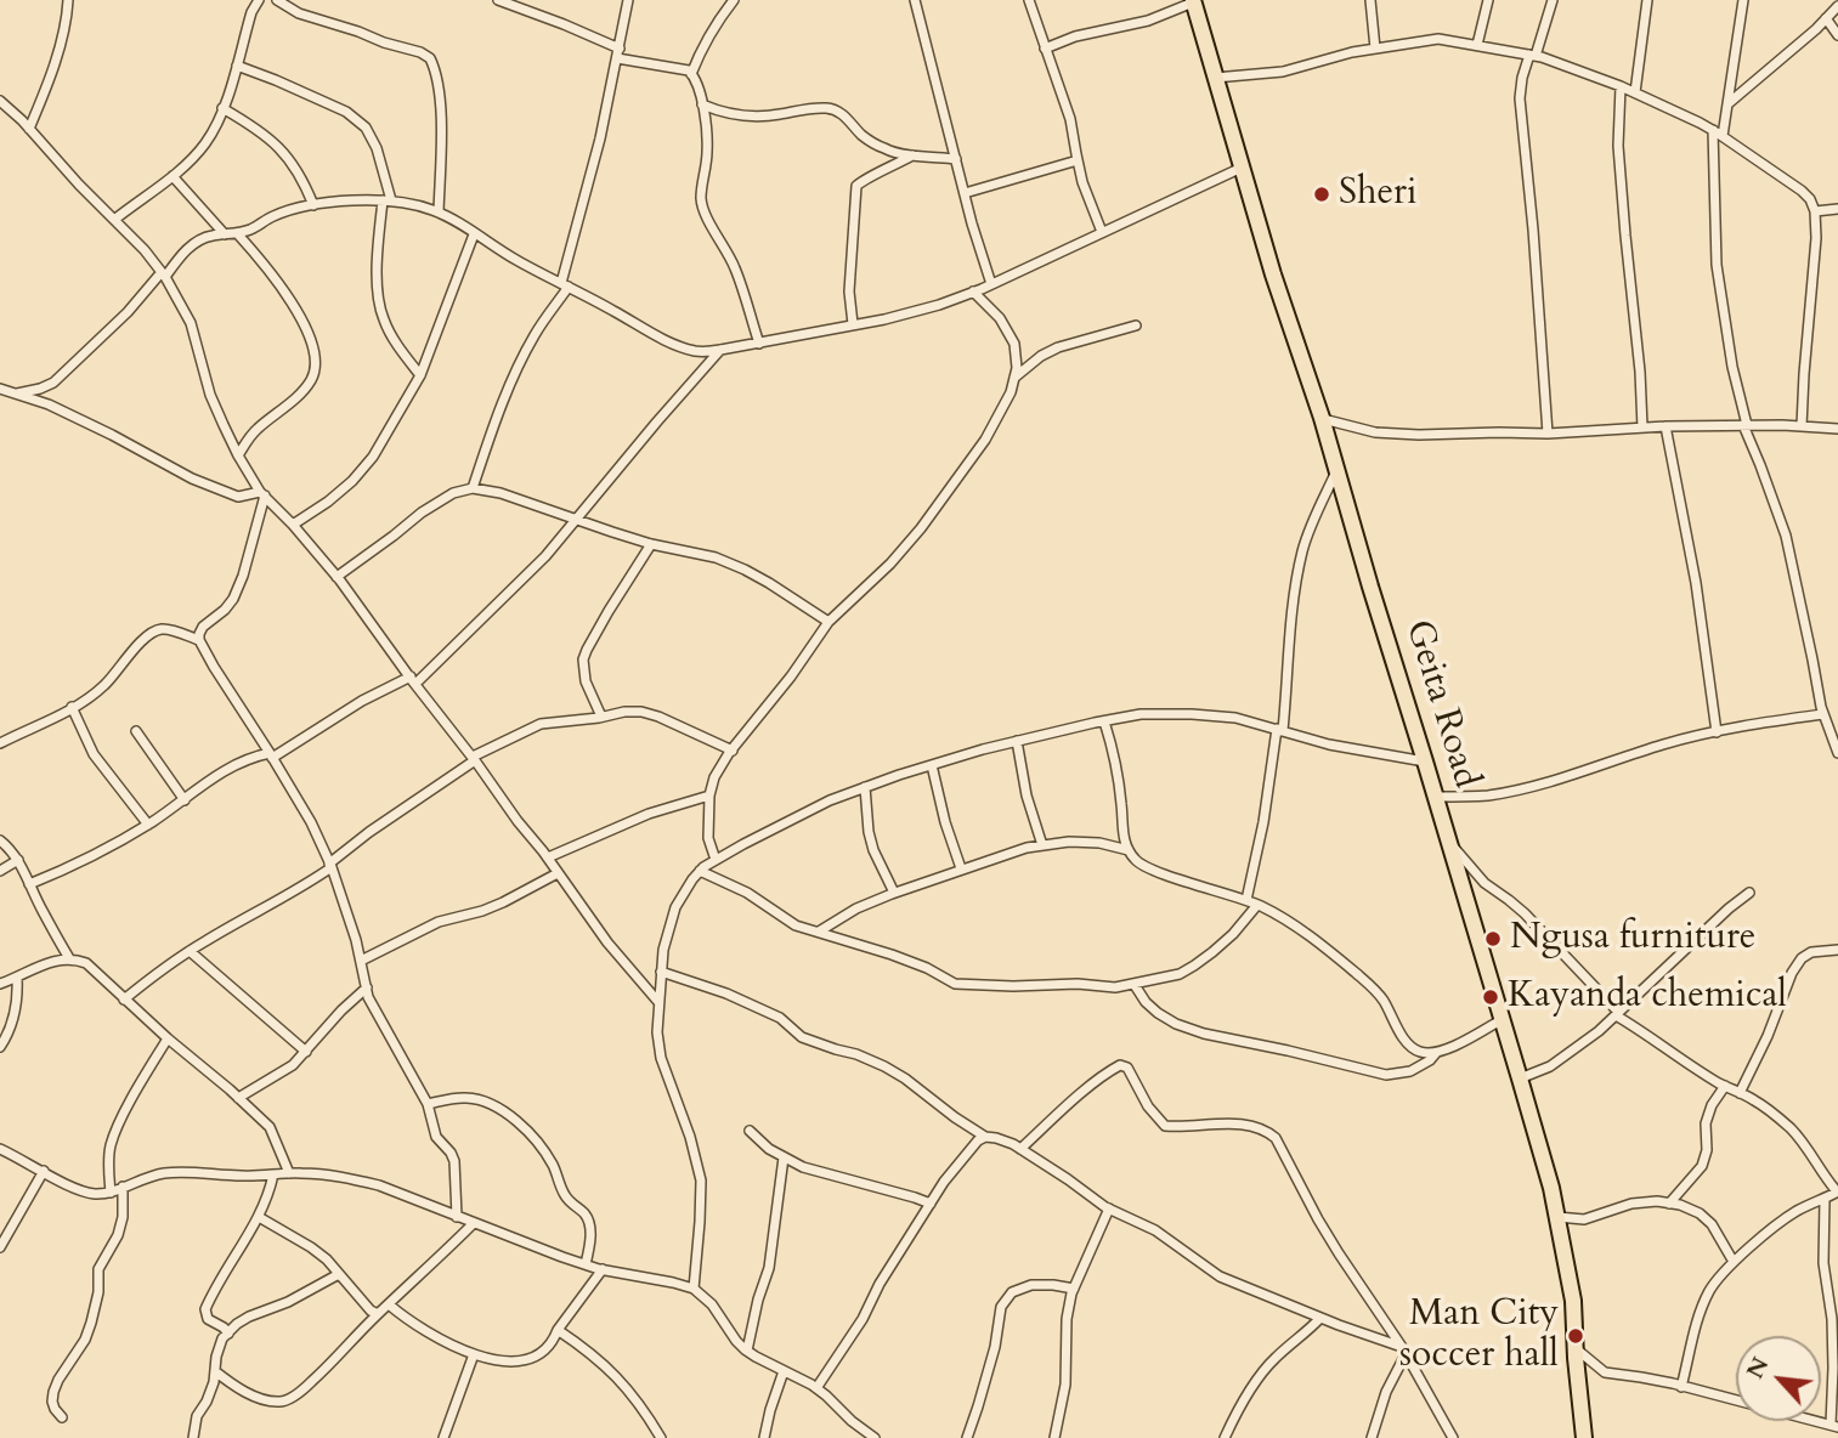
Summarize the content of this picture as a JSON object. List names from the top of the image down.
{
  "streets": {
    "highway": ["Geita Road"]
  },
  "places": [
    "Sheri",
    "Ngusa furniture",
    "Kayanda chemical",
    "Man City soccer hall"
  ],
  "north": "top left"
}
